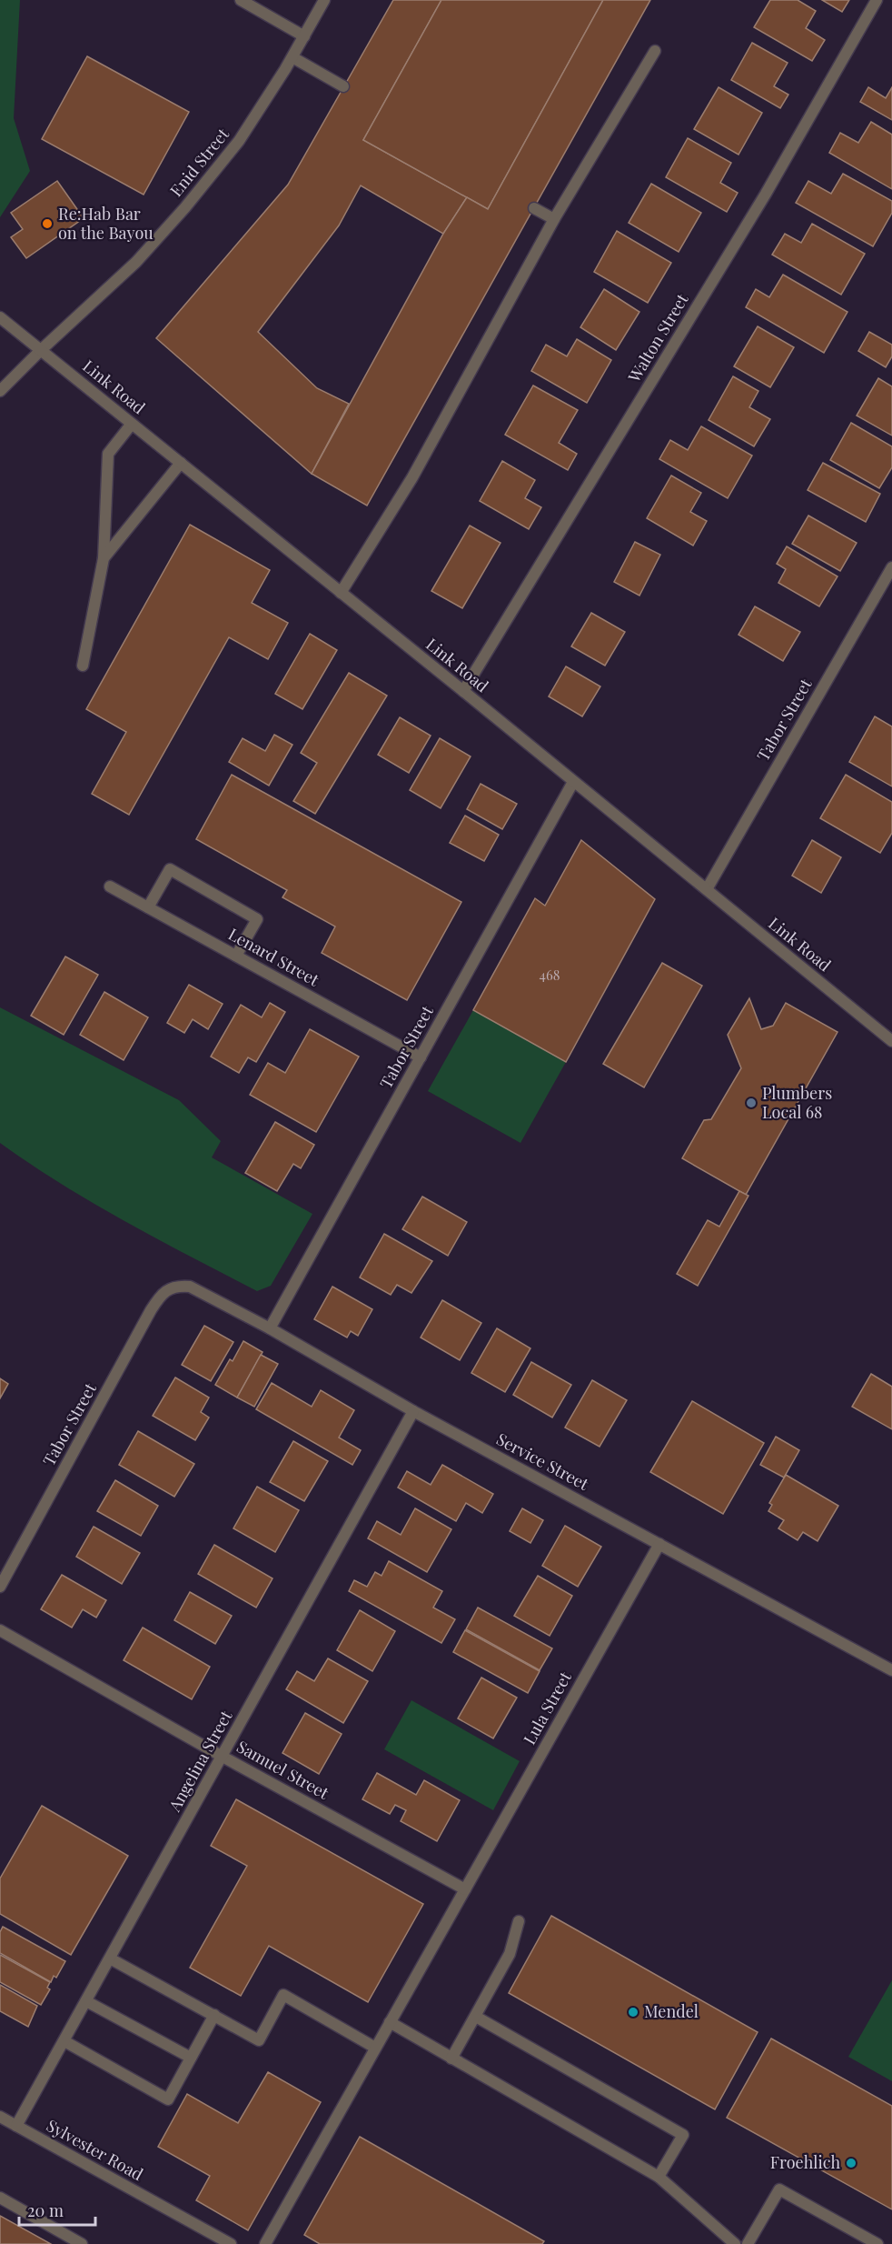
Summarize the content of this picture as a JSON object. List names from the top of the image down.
{
  "streets": {
    "street": [
      "Enid Street",
      "Walton Street",
      "Link Road",
      "Tabor Street",
      "Lenard Street",
      "Service Street",
      "Lula Street",
      "Angelina Street",
      "Samuel Street",
      "Sylvester Road"
    ]
  },
  "crossings": [
    ["Enid Street", "Link Road"],
    ["Walton Street", "Link Road"],
    ["Link Road", "Tabor Street"],
    ["Tabor Street", "Lenard Street"],
    ["Tabor Street", "Service Street"],
    ["Service Street", "Lula Street"],
    ["Service Street", "Angelina Street"],
    ["Lula Street", "Samuel Street"],
    ["Angelina Street", "Samuel Street"],
    ["Angelina Street", "Sylvester Road"]
  ],
  "places": [
    "Re:Hab Bar on the Bayou",
    "Plumbers Local 68",
    "Mendel",
    "Froehlich"
  ],
  "house_numbers": ["468"],
  "scale_bar": "20 m"
}
